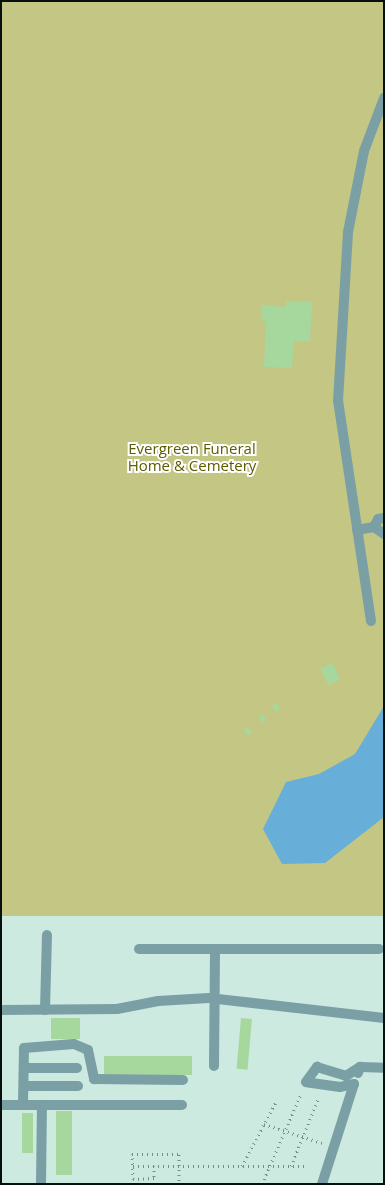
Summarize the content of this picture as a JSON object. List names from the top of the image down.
{
  "parks": ["Evergreen Funeral Home & Cemetery"]
}
